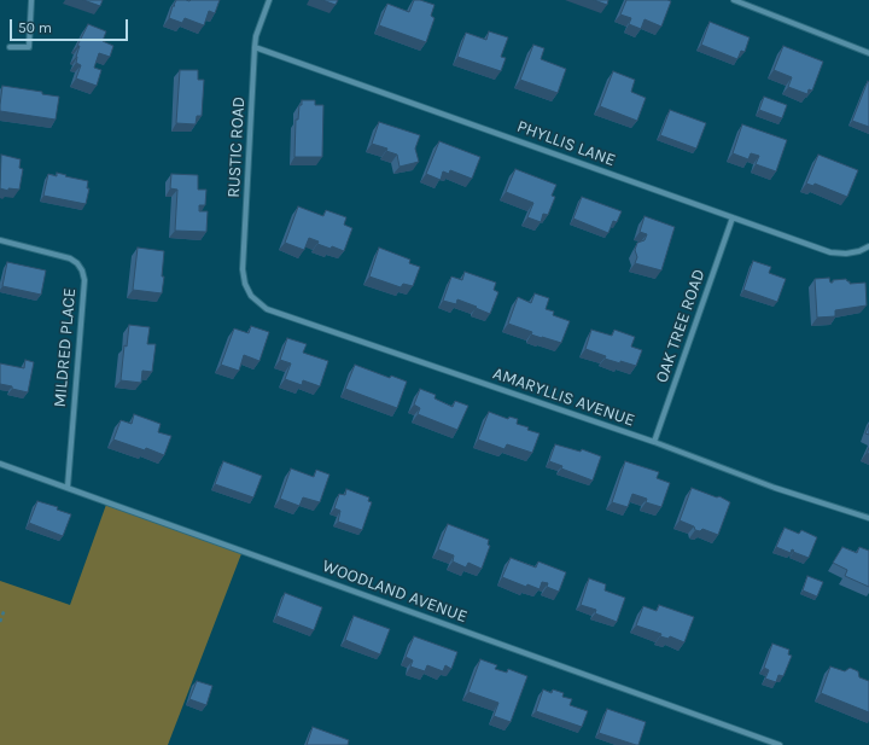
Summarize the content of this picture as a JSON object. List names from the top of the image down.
{
  "streets": {
    "street": [
      "PHYLLIS LANE",
      "RUSTIC ROAD",
      "OAK TREE ROAD",
      "MILDRED PLACE",
      "AMARYLLIS AVENUE",
      "WOODLAND AVENUE"
    ]
  },
  "crossings": [
    ["PHYLLIS LANE", "RUSTIC ROAD"],
    ["PHYLLIS LANE", "OAK TREE ROAD"],
    ["RUSTIC ROAD", "AMARYLLIS AVENUE"],
    ["OAK TREE ROAD", "AMARYLLIS AVENUE"],
    ["MILDRED PLACE", "WOODLAND AVENUE"]
  ],
  "scale_bar": "50 m"
}
